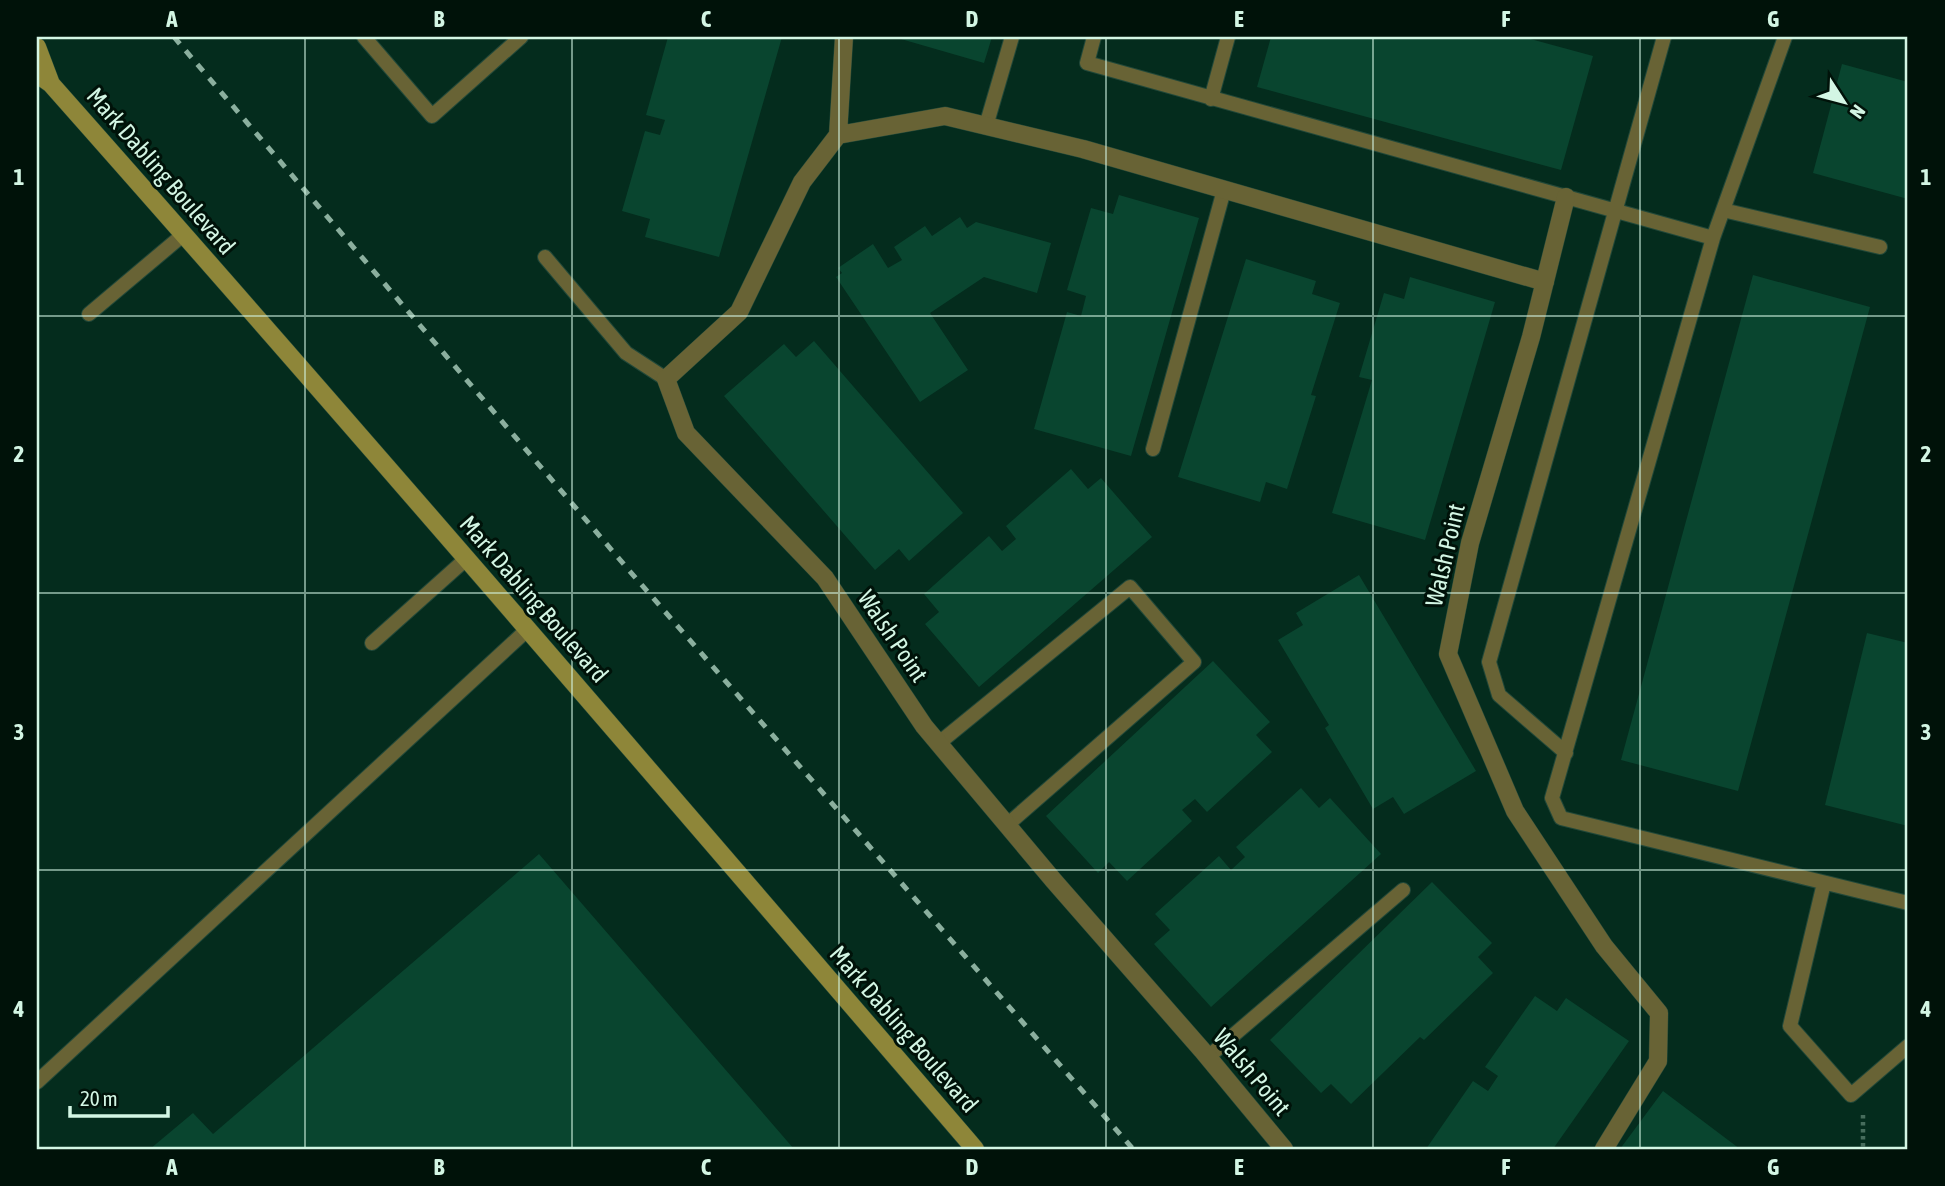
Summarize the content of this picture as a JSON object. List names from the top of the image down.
{
  "streets": {
    "street": ["Mark Dabling Boulevard", "Walsh Point"]
  },
  "scale_bar": "20 m",
  "north": "bottom right",
  "grid": {
    "columns": [
      "A",
      "B",
      "C",
      "D",
      "E",
      "F",
      "G"
    ],
    "rows": [
      "1",
      "2",
      "3",
      "4"
    ]
  }
}
